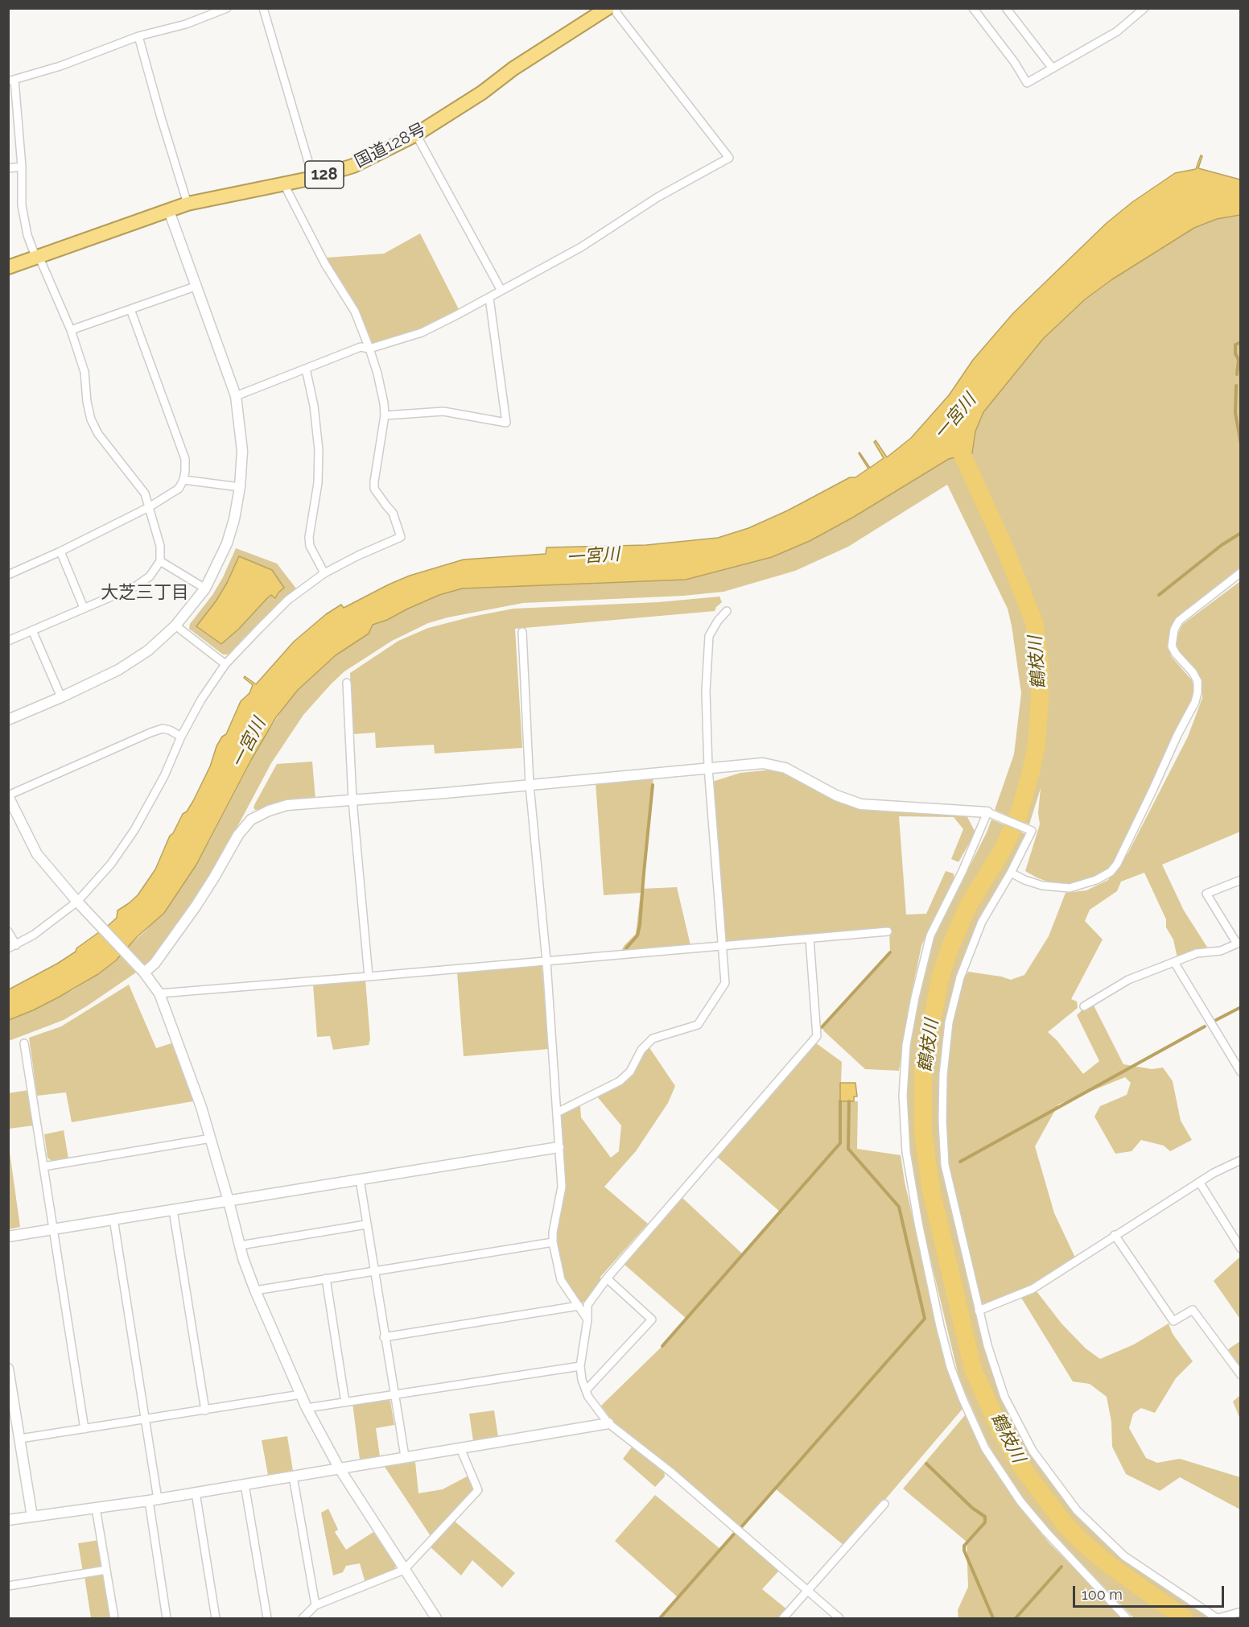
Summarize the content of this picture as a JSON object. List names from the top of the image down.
{
  "streets": {
    "highway": ["国道128号", "128"]
  },
  "districts": ["大芝三丁目"],
  "water": ["一宮川", "鶴枝川"],
  "scale_bar": "100 m"
}
